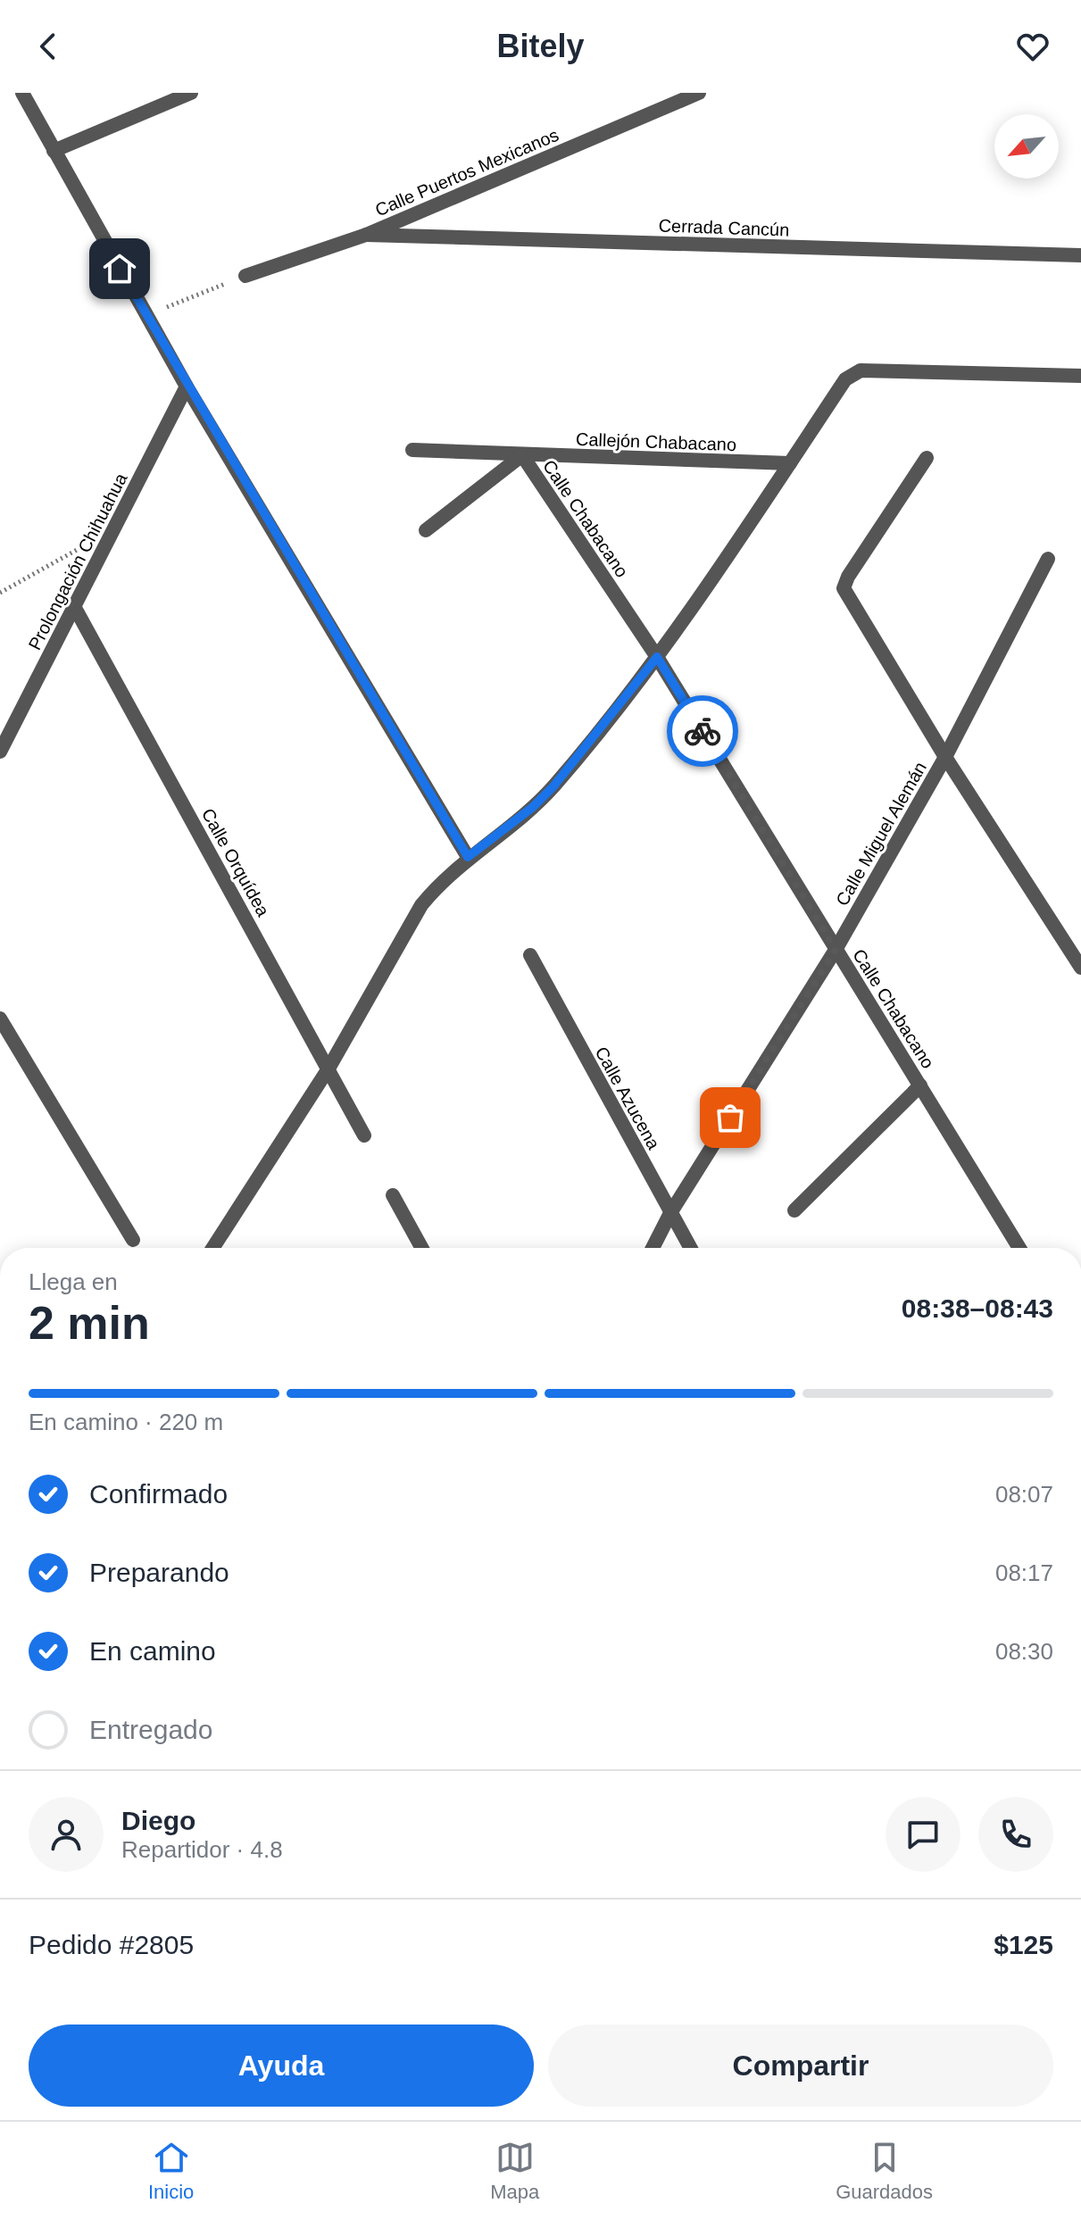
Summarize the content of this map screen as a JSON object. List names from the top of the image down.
{
  "streets": {
    "street": [
      "Calle Puertos Mexicanos",
      "Cerrada Cancún",
      "Callejón Chabacano",
      "Calle Chabacano",
      "Prolongación Chihuahua",
      "Calle Miguel Alemán",
      "Calle Orquídea",
      "Calle Azucena"
    ]
  },
  "crossings": [
    ["Calle Puertos Mexicanos", "Cerrada Cancún"],
    ["Callejón Chabacano", "Calle Chabacano"],
    ["Calle Chabacano", "Calle Miguel Alemán"],
    ["Prolongación Chihuahua", "Calle Orquídea"],
    ["Calle Miguel Alemán", "Calle Azucena"]
  ],
  "north": "bottom left",
  "page": {
    "header": "Bitely",
    "heading": ["2 min", "Llega en", "08:38–08:43"],
    "panel": [
      "Diego",
      "Repartidor · 4.8",
      "Pedido #2805",
      "$125"
    ],
    "bar": "En camino · 220 m",
    "list": [
      ["Confirmado", "08:07"],
      ["Preparando", "08:17"],
      ["En camino", "08:30"],
      "Entregado"
    ],
    "buttons": ["Ayuda", "Compartir"],
    "tabs": ["Inicio", "Mapa", "Guardados"]
  }
}
